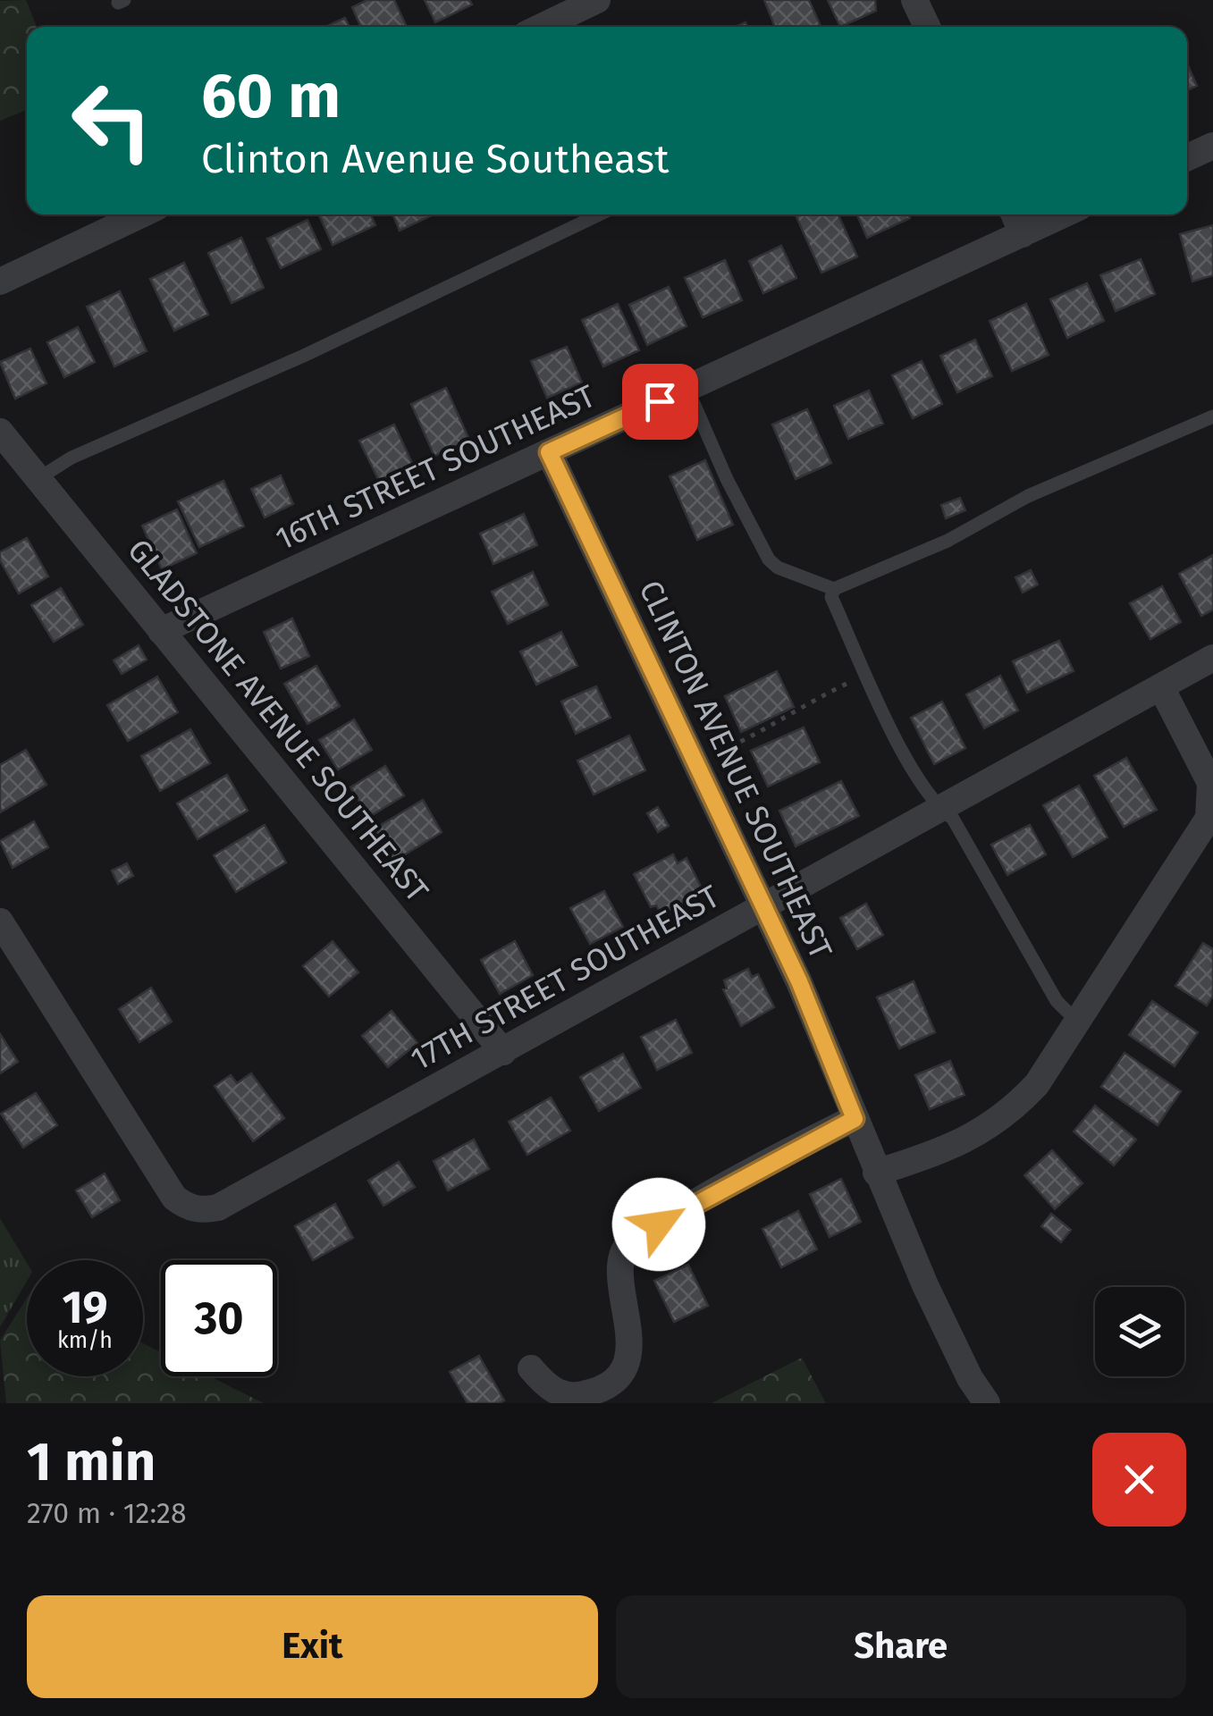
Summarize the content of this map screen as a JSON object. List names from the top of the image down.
{
  "streets": {
    "street": [
      "16TH STREET SOUTHEAST",
      "GLADSTONE AVENUE SOUTHEAST",
      "CLINTON AVENUE SOUTHEAST",
      "17TH STREET SOUTHEAST"
    ]
  },
  "crossings": [
    ["16TH STREET SOUTHEAST", "GLADSTONE AVENUE SOUTHEAST"],
    ["16TH STREET SOUTHEAST", "CLINTON AVENUE SOUTHEAST"],
    ["GLADSTONE AVENUE SOUTHEAST", "17TH STREET SOUTHEAST"],
    ["CLINTON AVENUE SOUTHEAST", "17TH STREET SOUTHEAST"]
  ],
  "page": {
    "turn": ["60 m", "Clinton Avenue Southeast"],
    "speed": "19 km/h",
    "limit": "30",
    "heading": ["1 min", "270 m · 12:28"],
    "buttons": ["Exit", "Share"]
  }
}
